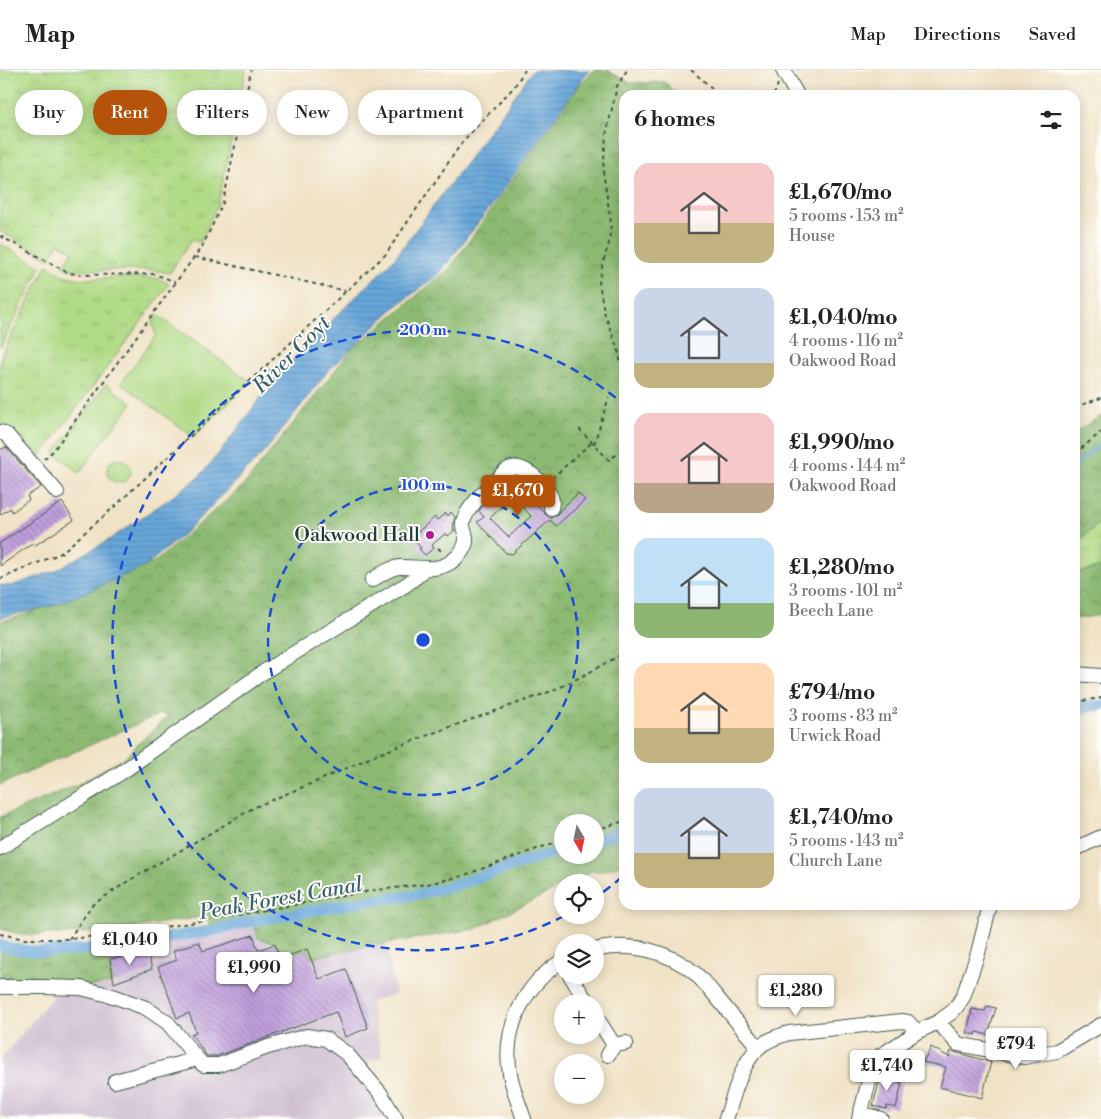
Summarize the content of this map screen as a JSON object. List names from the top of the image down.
{
  "water": ["River Goyt", "Peak Forest Canal"],
  "places": ["Oakwood Hall"],
  "north": "bottom",
  "page": {
    "header": "Map",
    "nav": ["Map", "Directions", "Saved"],
    "chip": [
      "Buy",
      "Rent",
      "Filters",
      "New",
      "Apartment"
    ],
    "heading": "6 homes",
    "list": [
      {
        "name": "£1,670/mo",
        "note": "5 rooms · 153 m² · House"
      },
      {
        "name": "£1,040/mo",
        "note": "4 rooms · 116 m² · Oakwood Road"
      },
      {
        "name": "£1,990/mo",
        "note": "4 rooms · 144 m² · Oakwood Road"
      },
      {
        "name": "£1,280/mo",
        "note": "3 rooms · 101 m² · Beech Lane"
      },
      {
        "name": "£794/mo",
        "note": "3 rooms · 83 m² · Urwick Road"
      },
      {
        "name": "£1,740/mo",
        "note": "5 rooms · 143 m² · Church Lane"
      }
    ],
    "price": [
      "£1,670",
      "£1,040",
      "£1,990",
      "£1,280",
      "£794",
      "£1,740"
    ],
    "map_buttons": ["+", "−"]
  },
  "rings": ["200 m", "100 m"]
}
